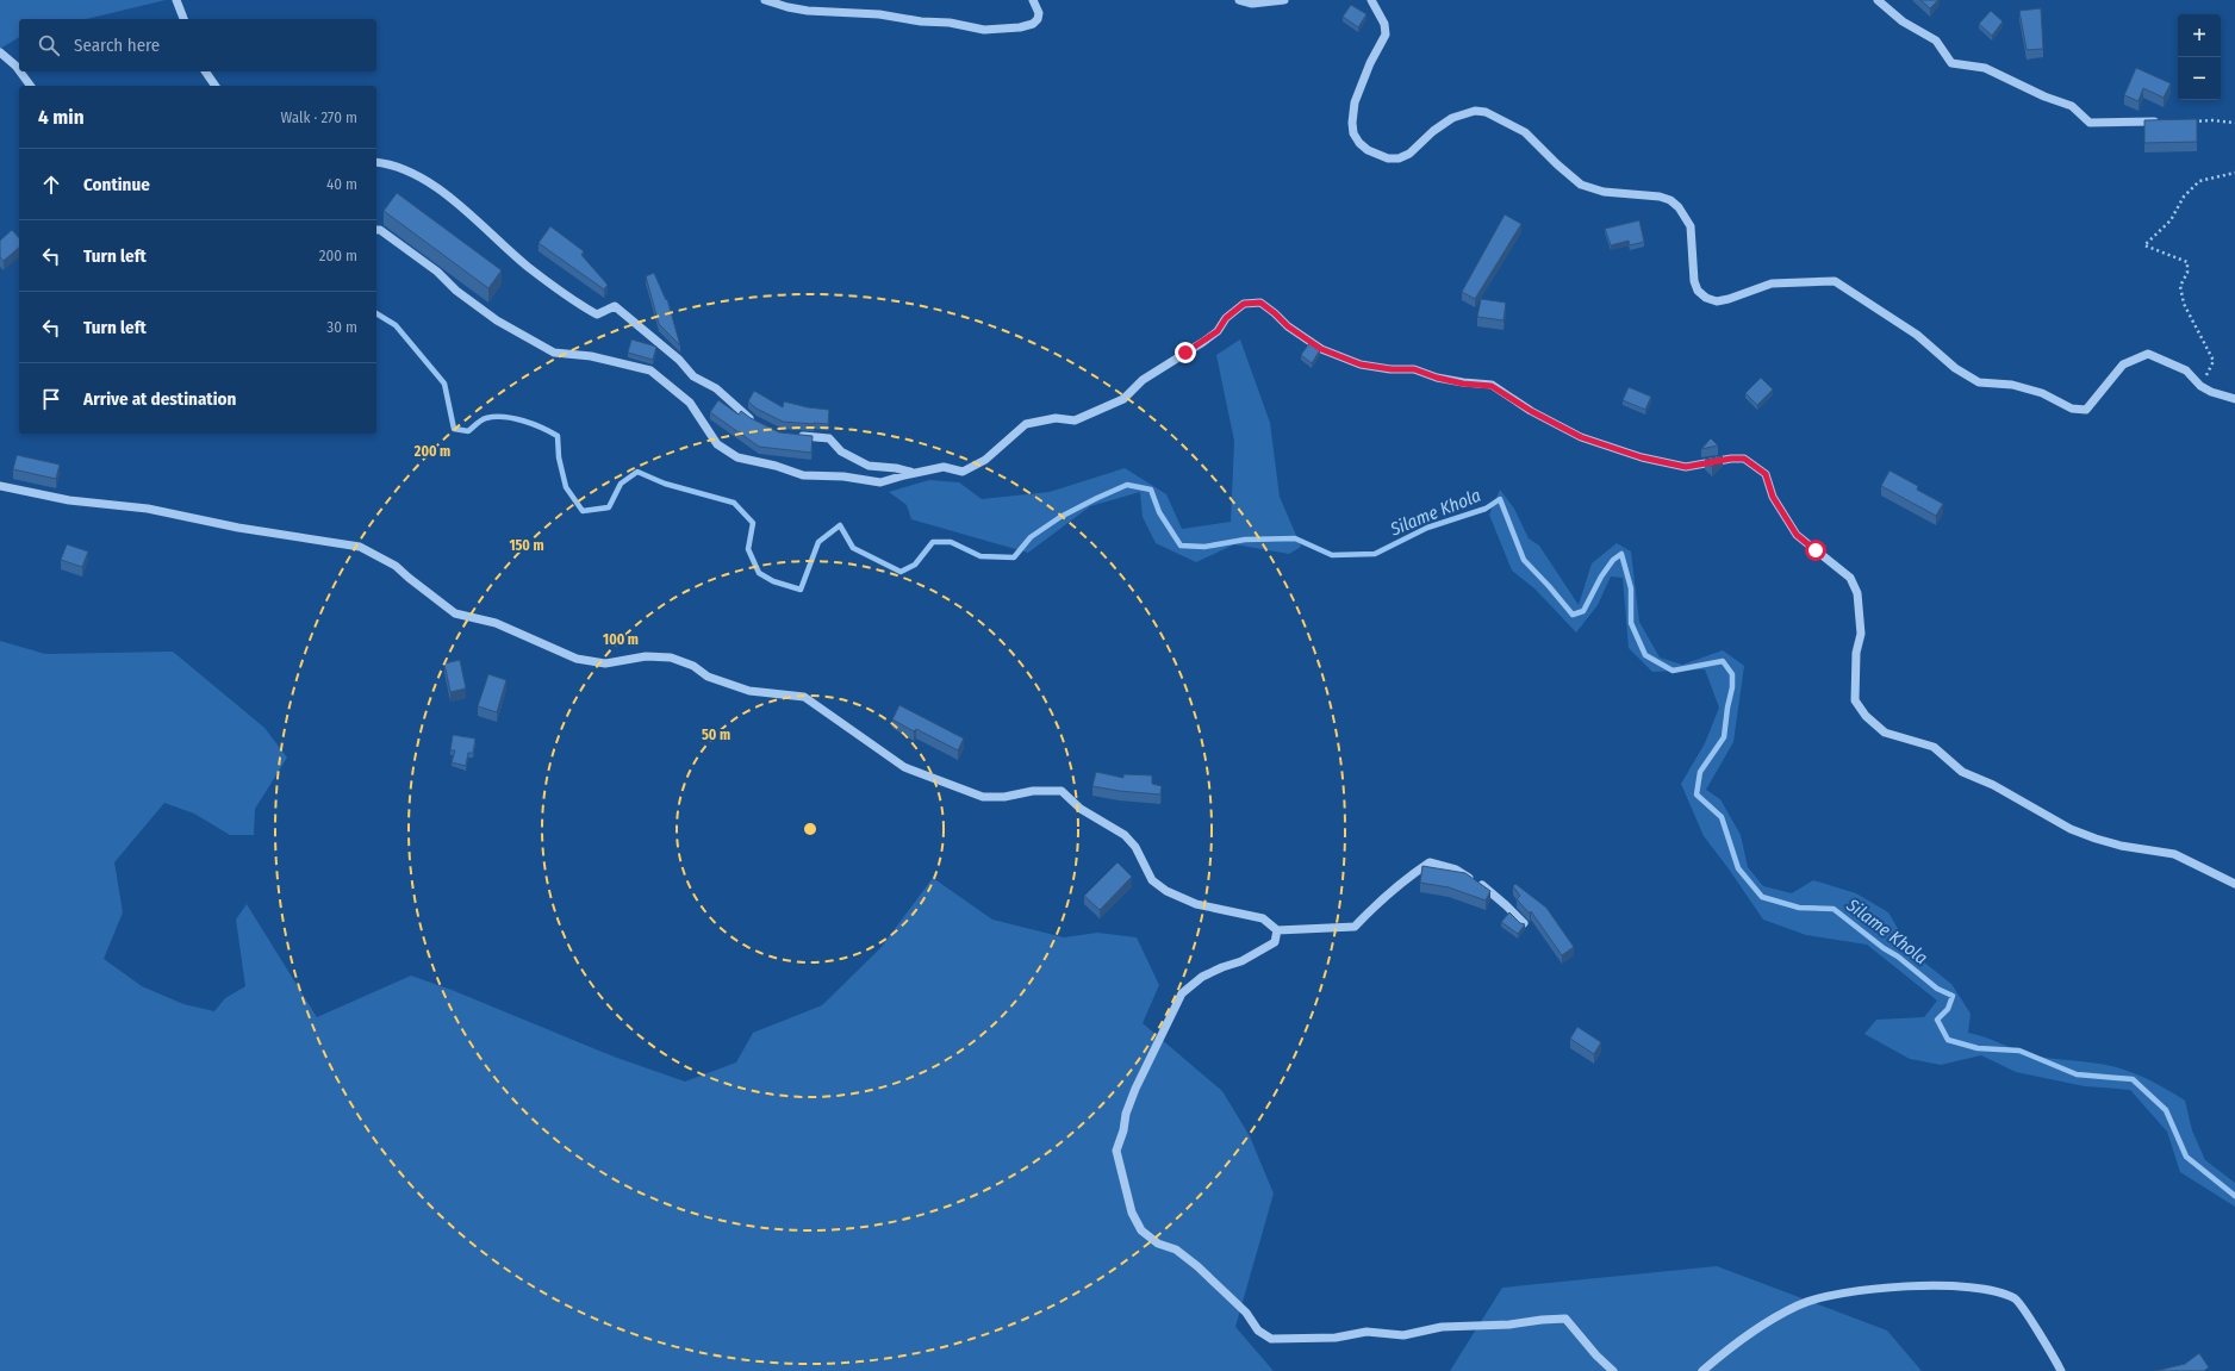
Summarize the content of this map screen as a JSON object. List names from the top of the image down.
{
  "water": ["Silame Khola"],
  "page": {
    "map_buttons": ["+", "−"],
    "search": "Search here",
    "heading": ["4 min", "Walk · 270 m"],
    "list": [
      ["Continue", "40 m"],
      ["Turn left", "200 m"],
      ["Turn left", "30 m"],
      "Arrive at destination"
    ]
  },
  "rings": [
    "200 m",
    "150 m",
    "100 m",
    "50 m"
  ]
}
